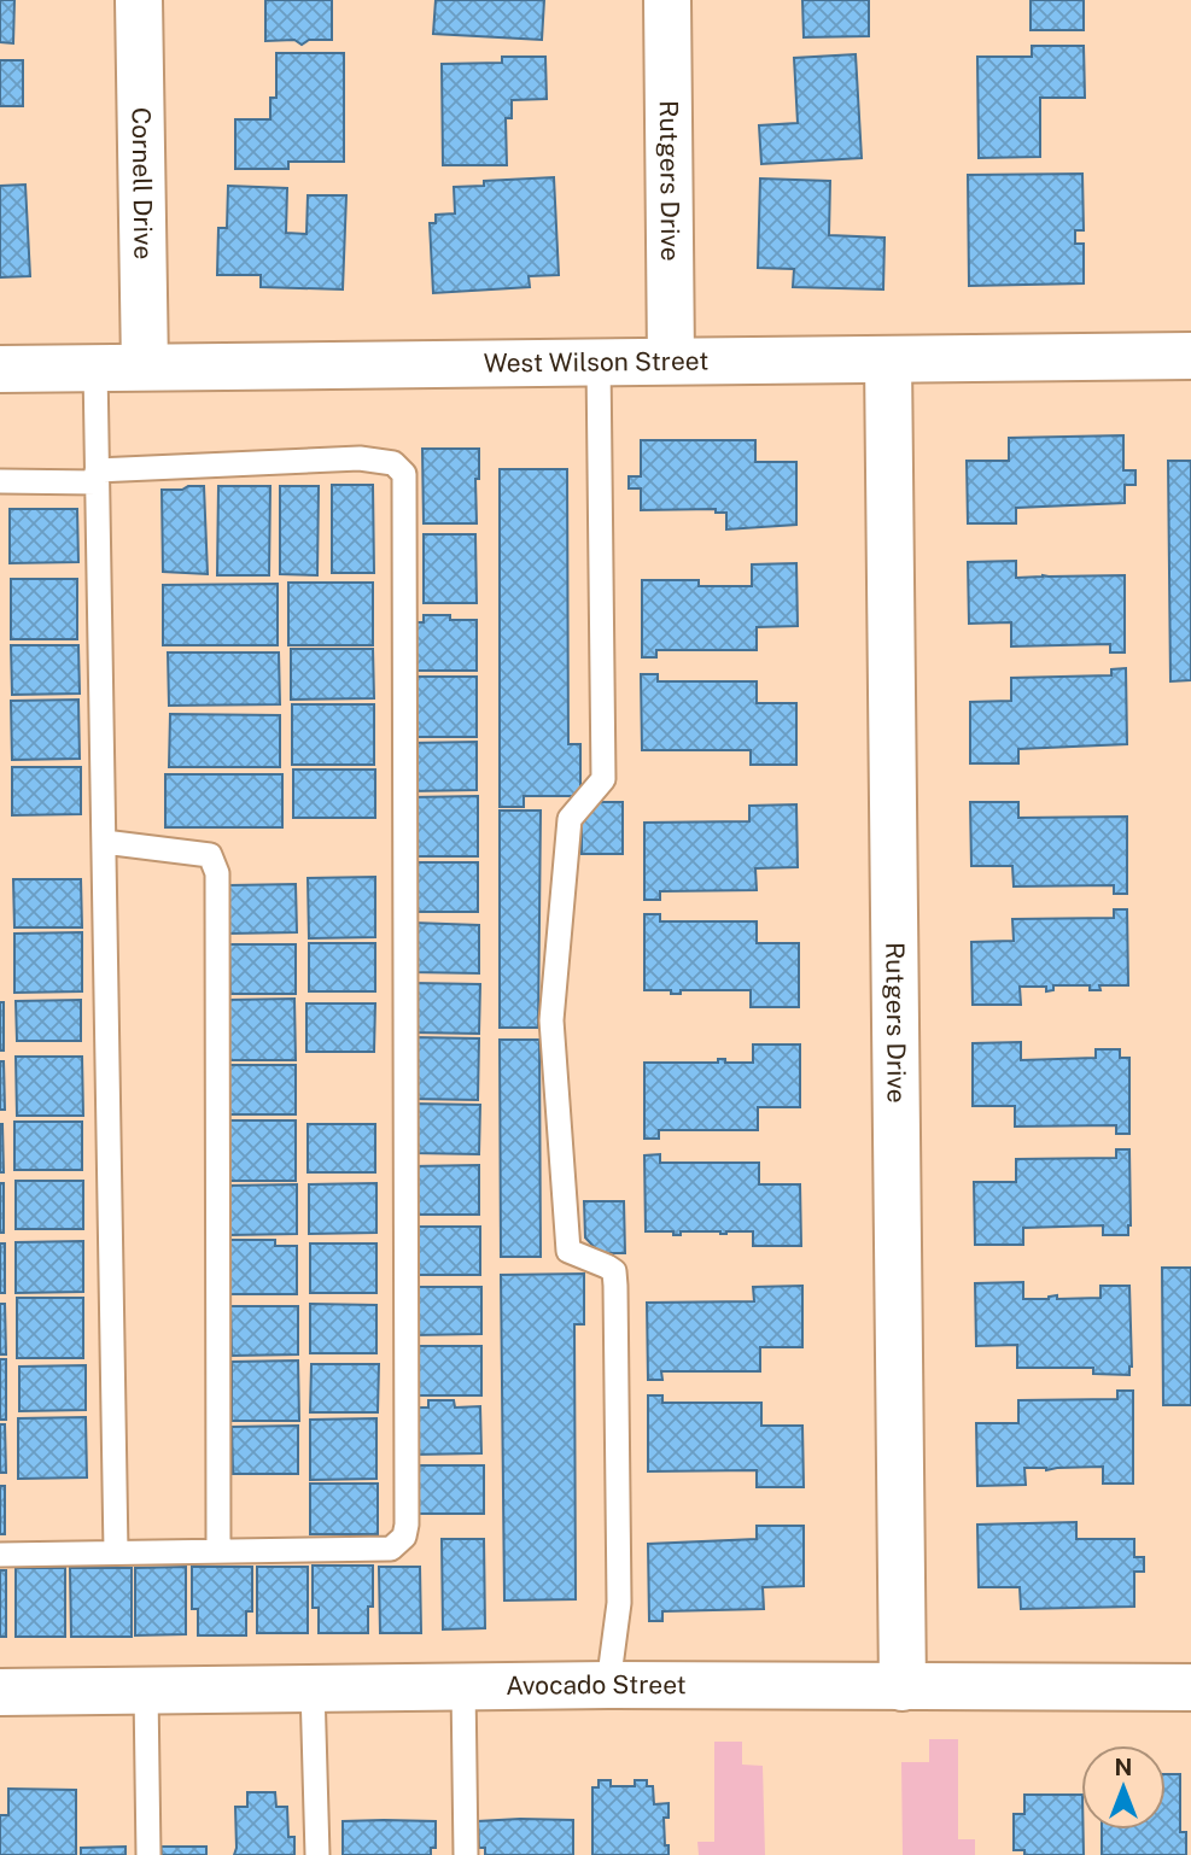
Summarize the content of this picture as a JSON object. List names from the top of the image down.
{
  "streets": {
    "street": [
      "Rutgers Drive",
      "Cornell Drive",
      "West Wilson Street",
      "Avocado Street"
    ]
  },
  "crossings": [
    ["Rutgers Drive", "West Wilson Street"],
    ["Rutgers Drive", "Avocado Street"],
    ["Cornell Drive", "West Wilson Street"]
  ],
  "north": "top"
}
